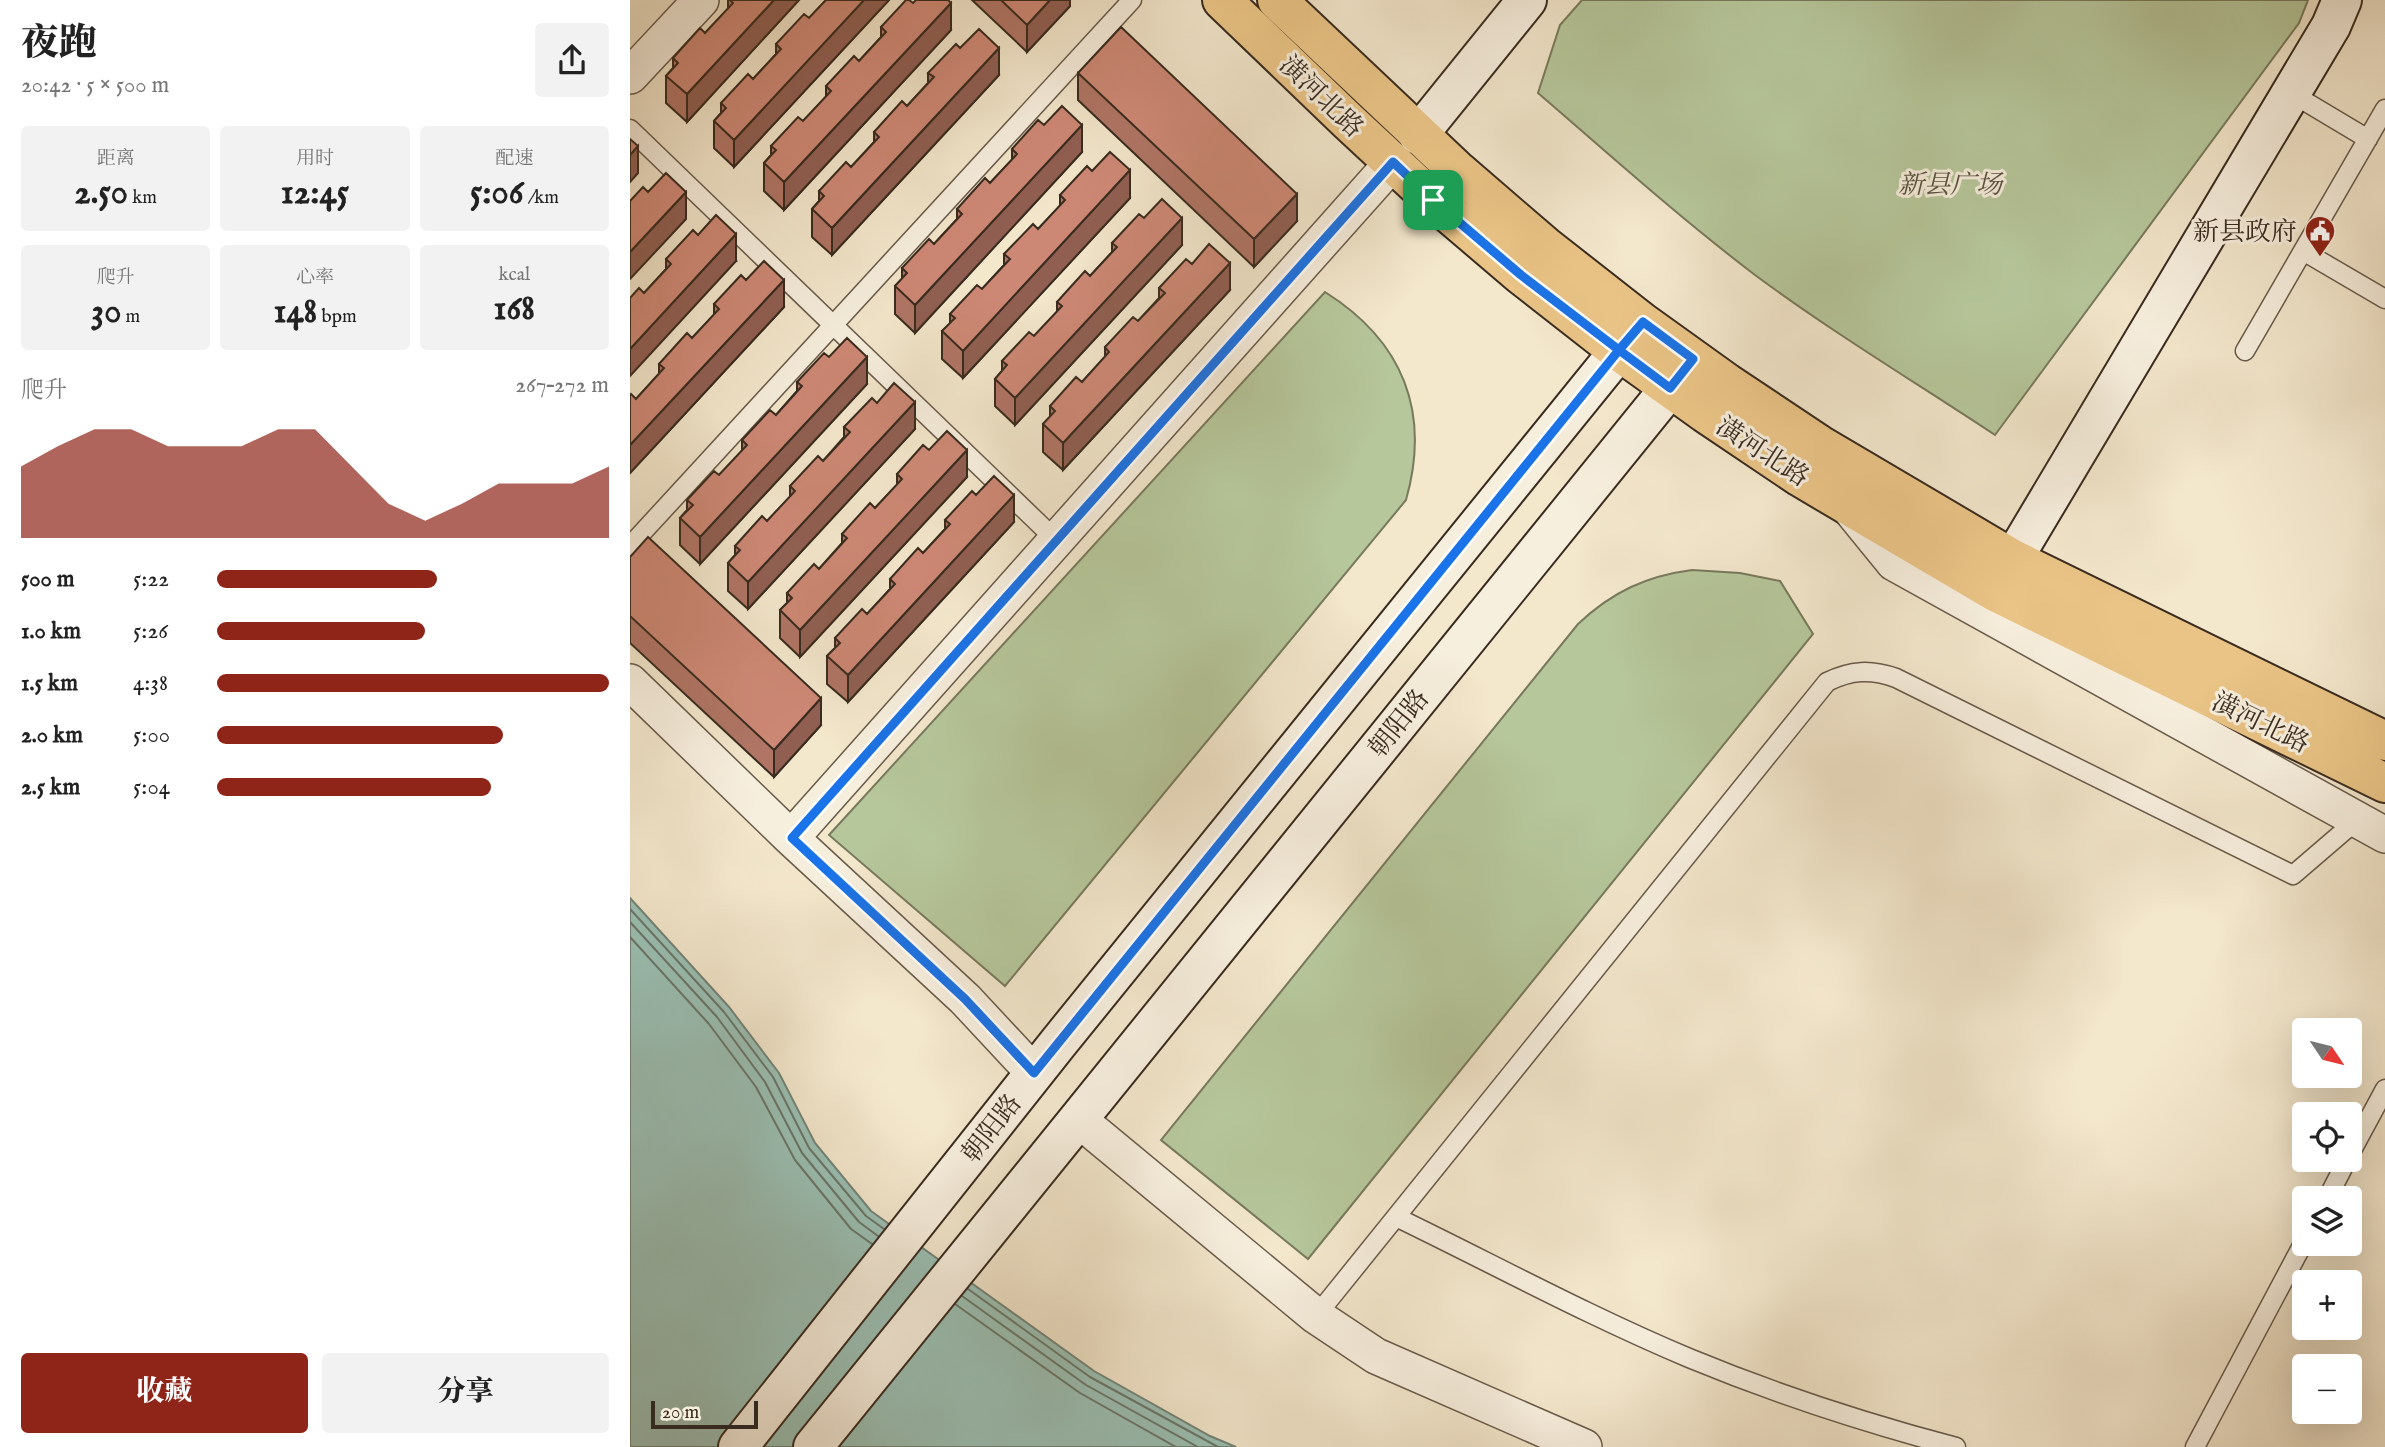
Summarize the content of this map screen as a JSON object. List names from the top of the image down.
{
  "streets": {
    "main road": ["潢河北路", "朝阳路"]
  },
  "crossings": [
    ["潢河北路", "朝阳路"]
  ],
  "parks": ["新县广场"],
  "places": {
    "public building": ["新县政府"]
  },
  "scale_bar": "20 m",
  "north": "bottom right",
  "page": {
    "heading": ["夜跑", "20:42 · 5 × 500 m"],
    "stats": [
      ["距离", "2.50 km"],
      ["用时", "12:45"],
      ["配速", "5:06 /km"],
      ["爬升", "30 m"],
      ["心率", "148 bpm"],
      ["kcal", "168"]
    ],
    "chart": ["爬升", "267–272 m"],
    "list": [
      {
        "name": "500 m",
        "note": "5:22"
      },
      {
        "name": "1.0 km",
        "note": "5:26"
      },
      {
        "name": "1.5 km",
        "note": "4:38"
      },
      {
        "name": "2.0 km",
        "note": "5:00"
      },
      {
        "name": "2.5 km",
        "note": "5:04"
      }
    ],
    "map_buttons": ["+", "−"],
    "buttons": ["收藏", "分享"],
    "scale": "20 m"
  }
}
